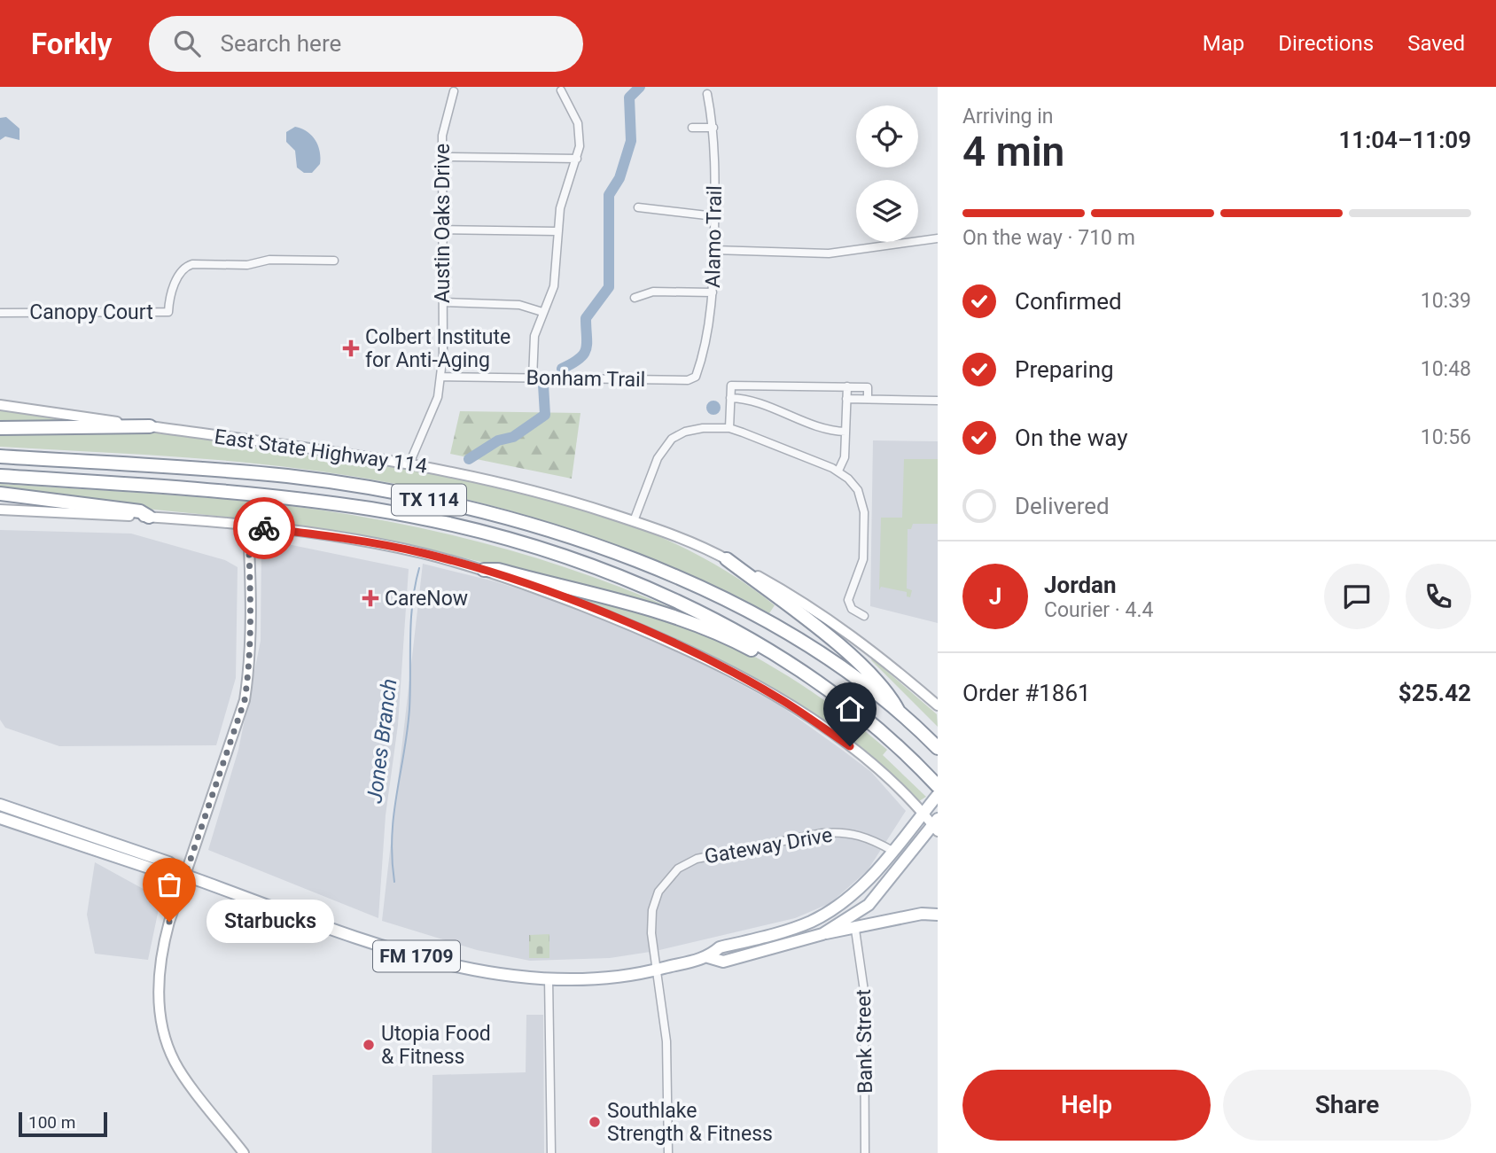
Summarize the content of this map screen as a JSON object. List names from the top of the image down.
{
  "streets": {
    "highway": ["TX 114"],
    "main road": ["East State Highway 114", "FM 1709"],
    "street": [
      "Austin Oaks Drive",
      "Alamo Trail",
      "Canopy Court",
      "Bonham Trail",
      "Gateway Drive",
      "Bank Street"
    ]
  },
  "crossings": [
    ["Austin Oaks Drive", "Bonham Trail"],
    ["Austin Oaks Drive", "East State Highway 114"],
    ["Alamo Trail", "Bonham Trail"],
    ["Gateway Drive", "FM 1709"]
  ],
  "water": ["Jones Branch"],
  "places": {
    "health": ["Colbert Institute for Anti-Aging", "CareNow"],
    "other": ["Starbucks", "Utopia Food & Fitness", "Southlake Strength & Fitness"]
  },
  "scale_bar": "100 m",
  "page": {
    "header": "Forkly",
    "search": "Search here",
    "nav": ["Map", "Directions", "Saved"],
    "heading": ["4 min", "Arriving in", "11:04–11:09"],
    "panel": [
      "Jordan",
      "Courier · 4.4",
      "Order #1861",
      "$25.42"
    ],
    "bar": "On the way · 710 m",
    "list": [
      ["Confirmed", "10:39"],
      ["Preparing", "10:48"],
      ["On the way", "10:56"],
      "Delivered"
    ],
    "round": "J",
    "bubble": "Starbucks",
    "buttons": ["Help", "Share"],
    "scale": "100 m"
  }
}
